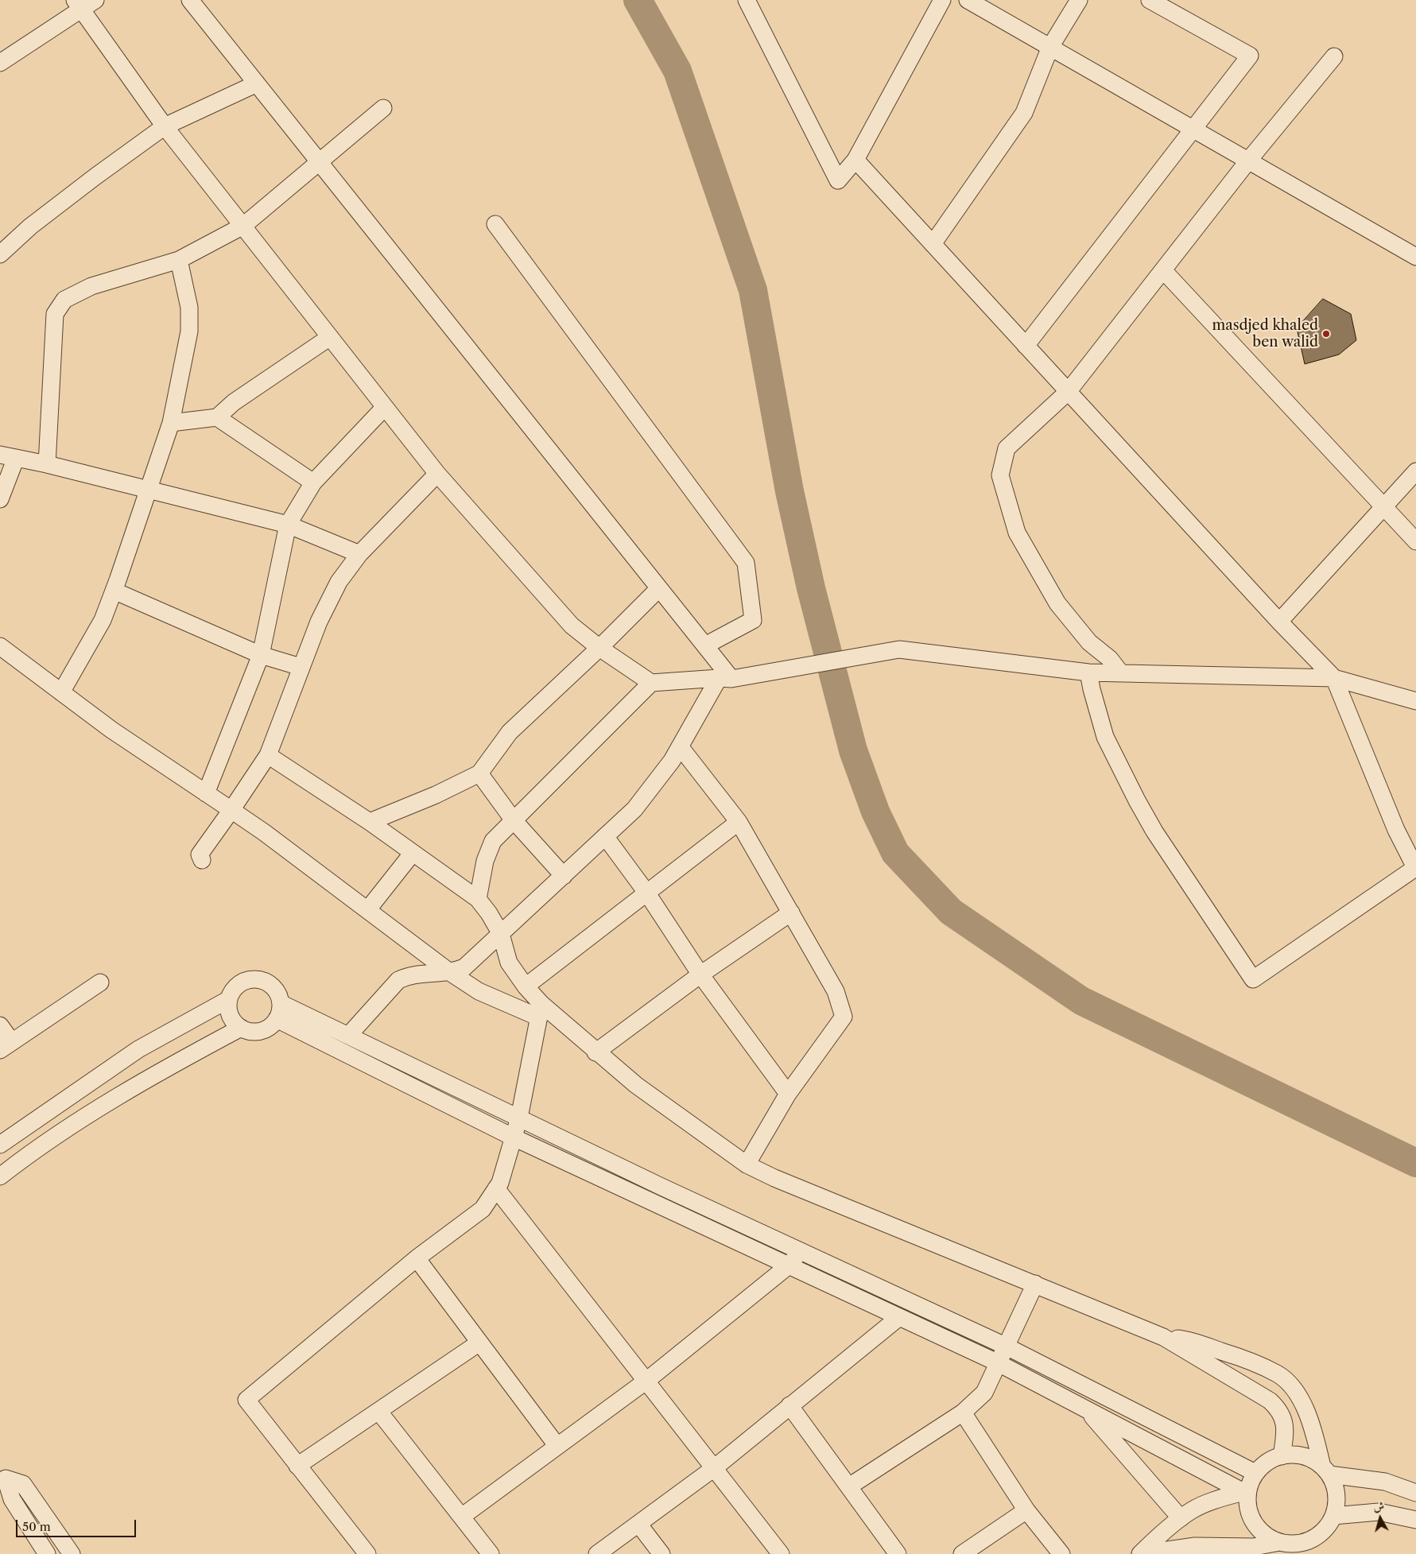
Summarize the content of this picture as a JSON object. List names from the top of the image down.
{
  "places": ["masdjed khaled ben walid"],
  "scale_bar": "50 m",
  "north": "top"
}
